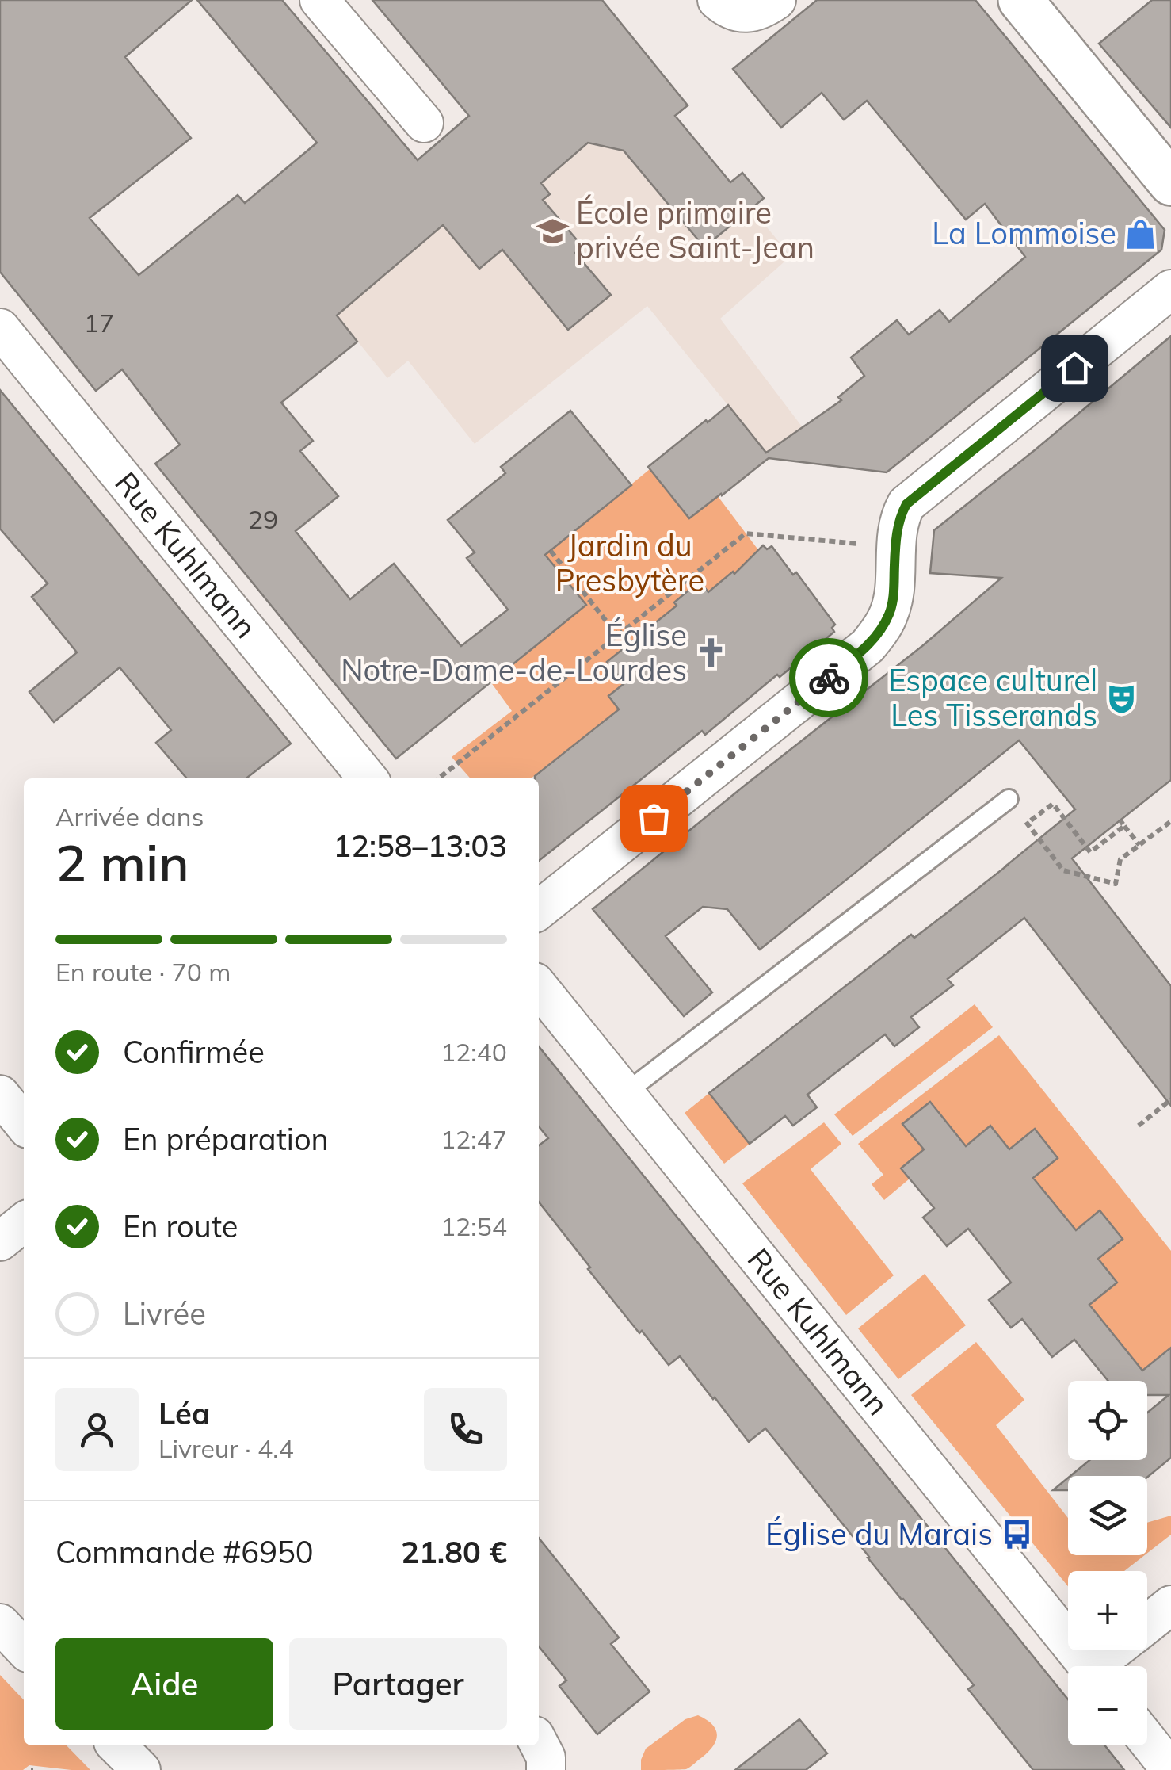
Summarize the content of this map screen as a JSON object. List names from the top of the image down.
{
  "streets": {
    "street": ["Rue Kuhlmann"]
  },
  "parks": ["Jardin du Presbytère"],
  "places": {
    "school or university": ["École primaire privée Saint-Jean"],
    "shop": ["La Lommoise"],
    "church": ["Église Notre-Dame-de-Lourdes"],
    "theatre": ["Espace culturel Les Tisserands"],
    "bus stop": ["Église du Marais"]
  },
  "house_numbers": ["17", "29"],
  "page": {
    "heading": ["2 min", "Arrivée dans", "12:58–13:03"],
    "panel": [
      "Léa",
      "Livreur · 4.4",
      "Commande #6950",
      "21.80 €"
    ],
    "bar": "En route · 70 m",
    "list": [
      ["Confirmée", "12:40"],
      ["En préparation", "12:47"],
      ["En route", "12:54"],
      "Livrée"
    ],
    "map_buttons": ["+", "−"],
    "buttons": ["Aide", "Partager"]
  }
}
